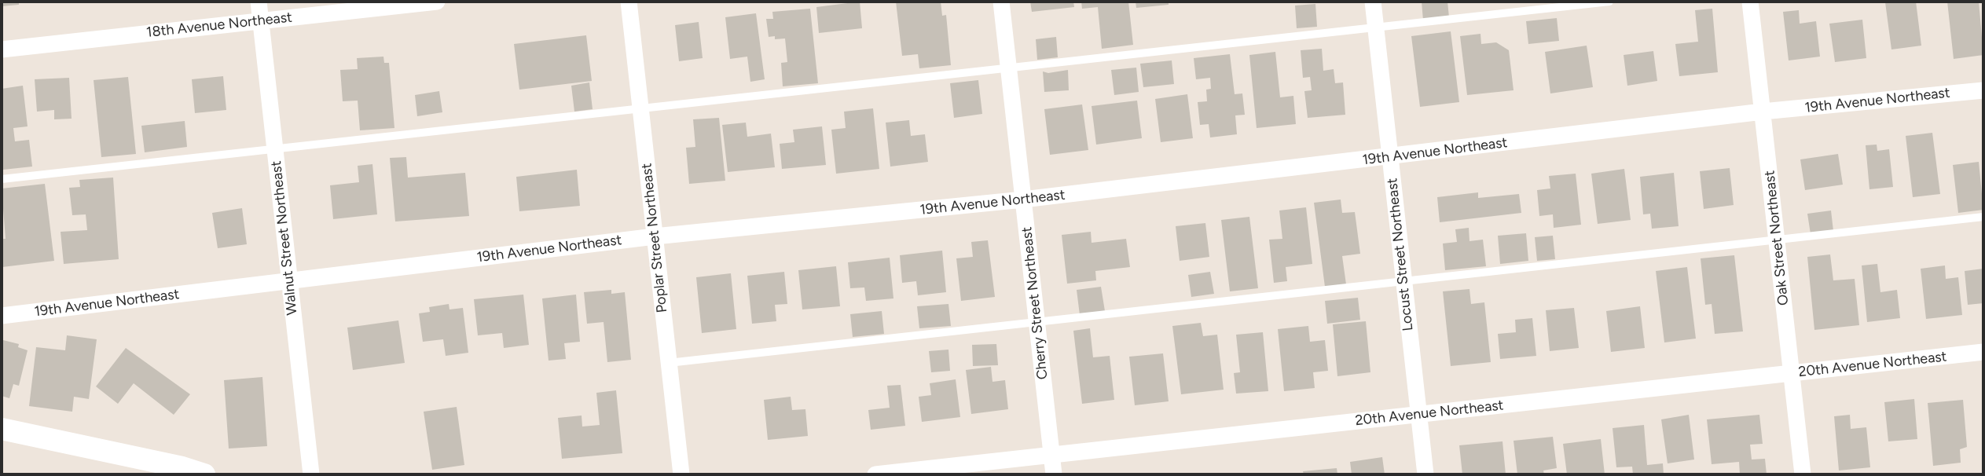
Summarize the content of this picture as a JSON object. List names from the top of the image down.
{
  "streets": {
    "street": [
      "18th Avenue Northeast",
      "19th Avenue Northeast",
      "Walnut Street Northeast",
      "Poplar Street Northeast",
      "Oak Street Northeast",
      "Locust Street Northeast",
      "Cherry Street Northeast",
      "20th Avenue Northeast"
    ]
  },
  "crossings": [
    ["18th Avenue Northeast", "Walnut Street Northeast"],
    ["19th Avenue Northeast", "Walnut Street Northeast"],
    ["19th Avenue Northeast", "Poplar Street Northeast"],
    ["19th Avenue Northeast", "Oak Street Northeast"],
    ["19th Avenue Northeast", "Locust Street Northeast"],
    ["19th Avenue Northeast", "Cherry Street Northeast"],
    ["Oak Street Northeast", "20th Avenue Northeast"],
    ["Locust Street Northeast", "20th Avenue Northeast"],
    ["Cherry Street Northeast", "20th Avenue Northeast"]
  ]
}
